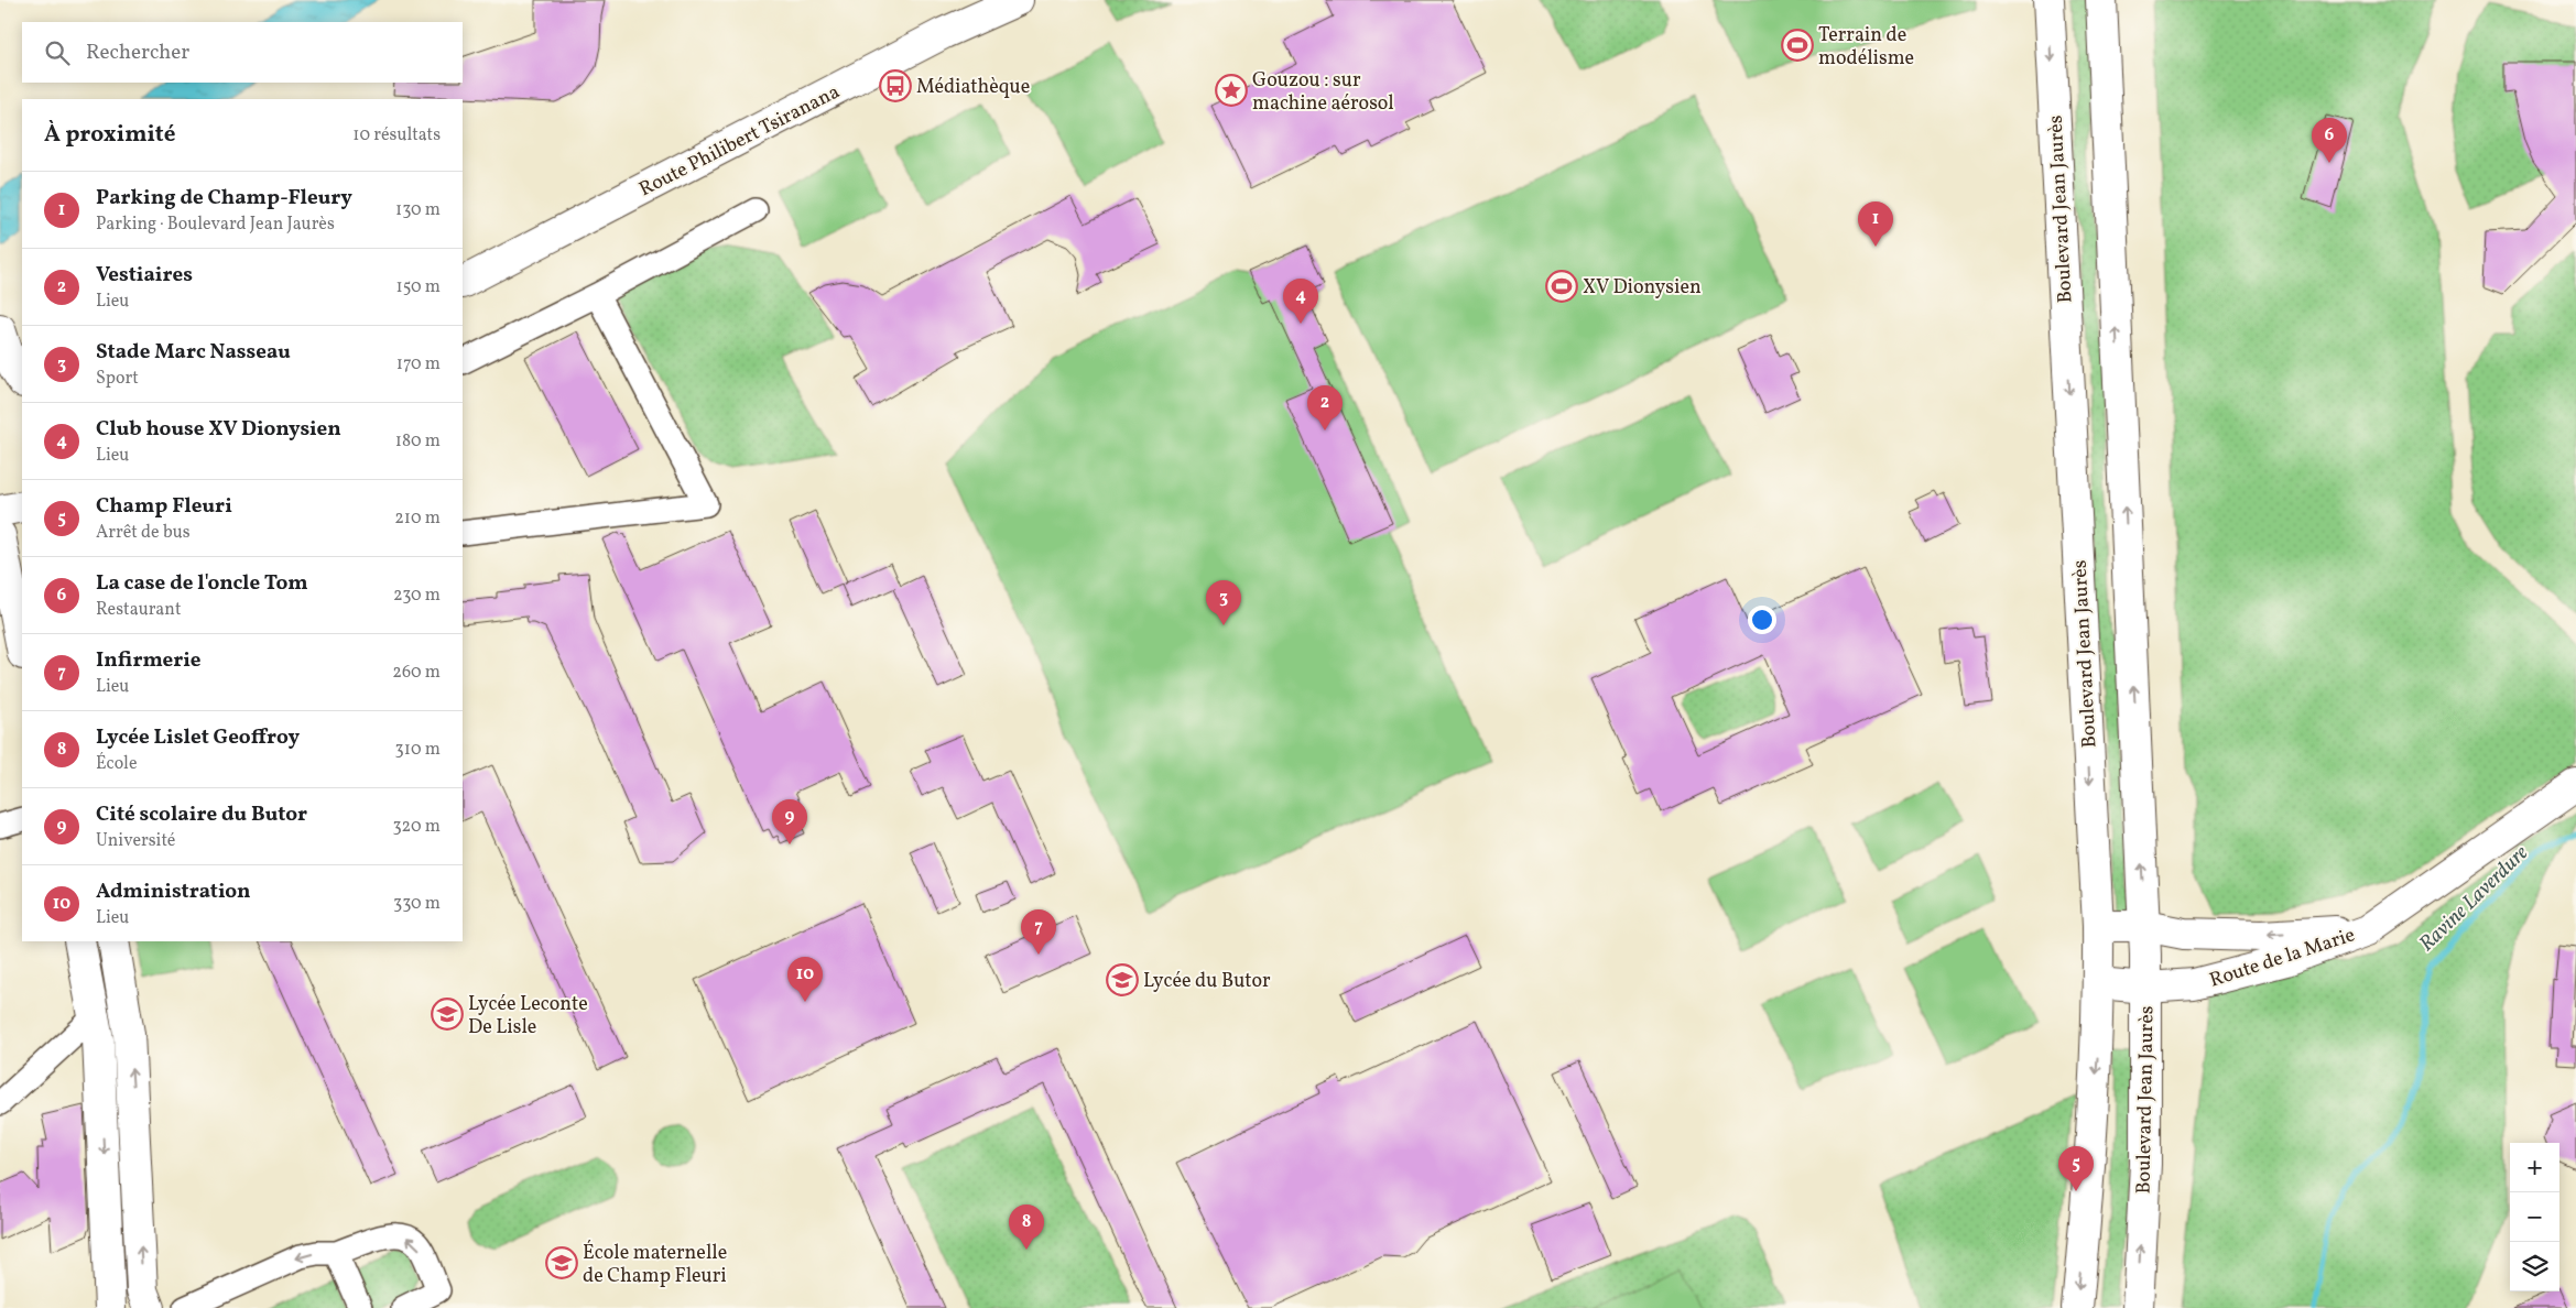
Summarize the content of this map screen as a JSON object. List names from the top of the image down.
{
  "streets": {
    "main road": ["Route Philibert Tsiranana", "Boulevard Jean Jaurès", "Route de la Marie"]
  },
  "crossings": [
    ["Boulevard Jean Jaurès", "Route de la Marie"]
  ],
  "water": ["Ravine Laverdure"],
  "places": {
    "sports": ["Terrain de modélisme", "XV Dionysien"],
    "bus stop": ["Médiathèque"],
    "place": ["Gouzou : sur machine aérosol"],
    "school or university": ["Lycée du Butor", "Lycée Leconte De Lisle", "École maternelle de Champ Fleuri"]
  },
  "page": {
    "search": "Rechercher",
    "heading": ["À proximité", "10 résultats"],
    "pins": [
      "6",
      "1",
      "4",
      "2",
      "3",
      "9",
      "7",
      "10",
      "5",
      "8"
    ],
    "list": [
      {
        "mark": "1",
        "name": "Parking de Champ-Fleury",
        "note": "Parking · Boulevard Jean Jaurès",
        "value": "130 m"
      },
      {
        "mark": "2",
        "name": "Vestiaires",
        "note": "Lieu",
        "value": "150 m"
      },
      {
        "mark": "3",
        "name": "Stade Marc Nasseau",
        "note": "Sport",
        "value": "170 m"
      },
      {
        "mark": "4",
        "name": "Club house XV Dionysien",
        "note": "Lieu",
        "value": "180 m"
      },
      {
        "mark": "5",
        "name": "Champ Fleuri",
        "note": "Arrêt de bus",
        "value": "210 m"
      },
      {
        "mark": "6",
        "name": "La case de l'oncle Tom",
        "note": "Restaurant",
        "value": "230 m"
      },
      {
        "mark": "7",
        "name": "Infirmerie",
        "note": "Lieu",
        "value": "260 m"
      },
      {
        "mark": "8",
        "name": "Lycée Lislet Geoffroy",
        "note": "École",
        "value": "310 m"
      },
      {
        "mark": "9",
        "name": "Cité scolaire du Butor",
        "note": "Université",
        "value": "320 m"
      },
      {
        "mark": "10",
        "name": "Administration",
        "note": "Lieu",
        "value": "330 m"
      }
    ],
    "map_buttons": ["+", "−"]
  }
}
